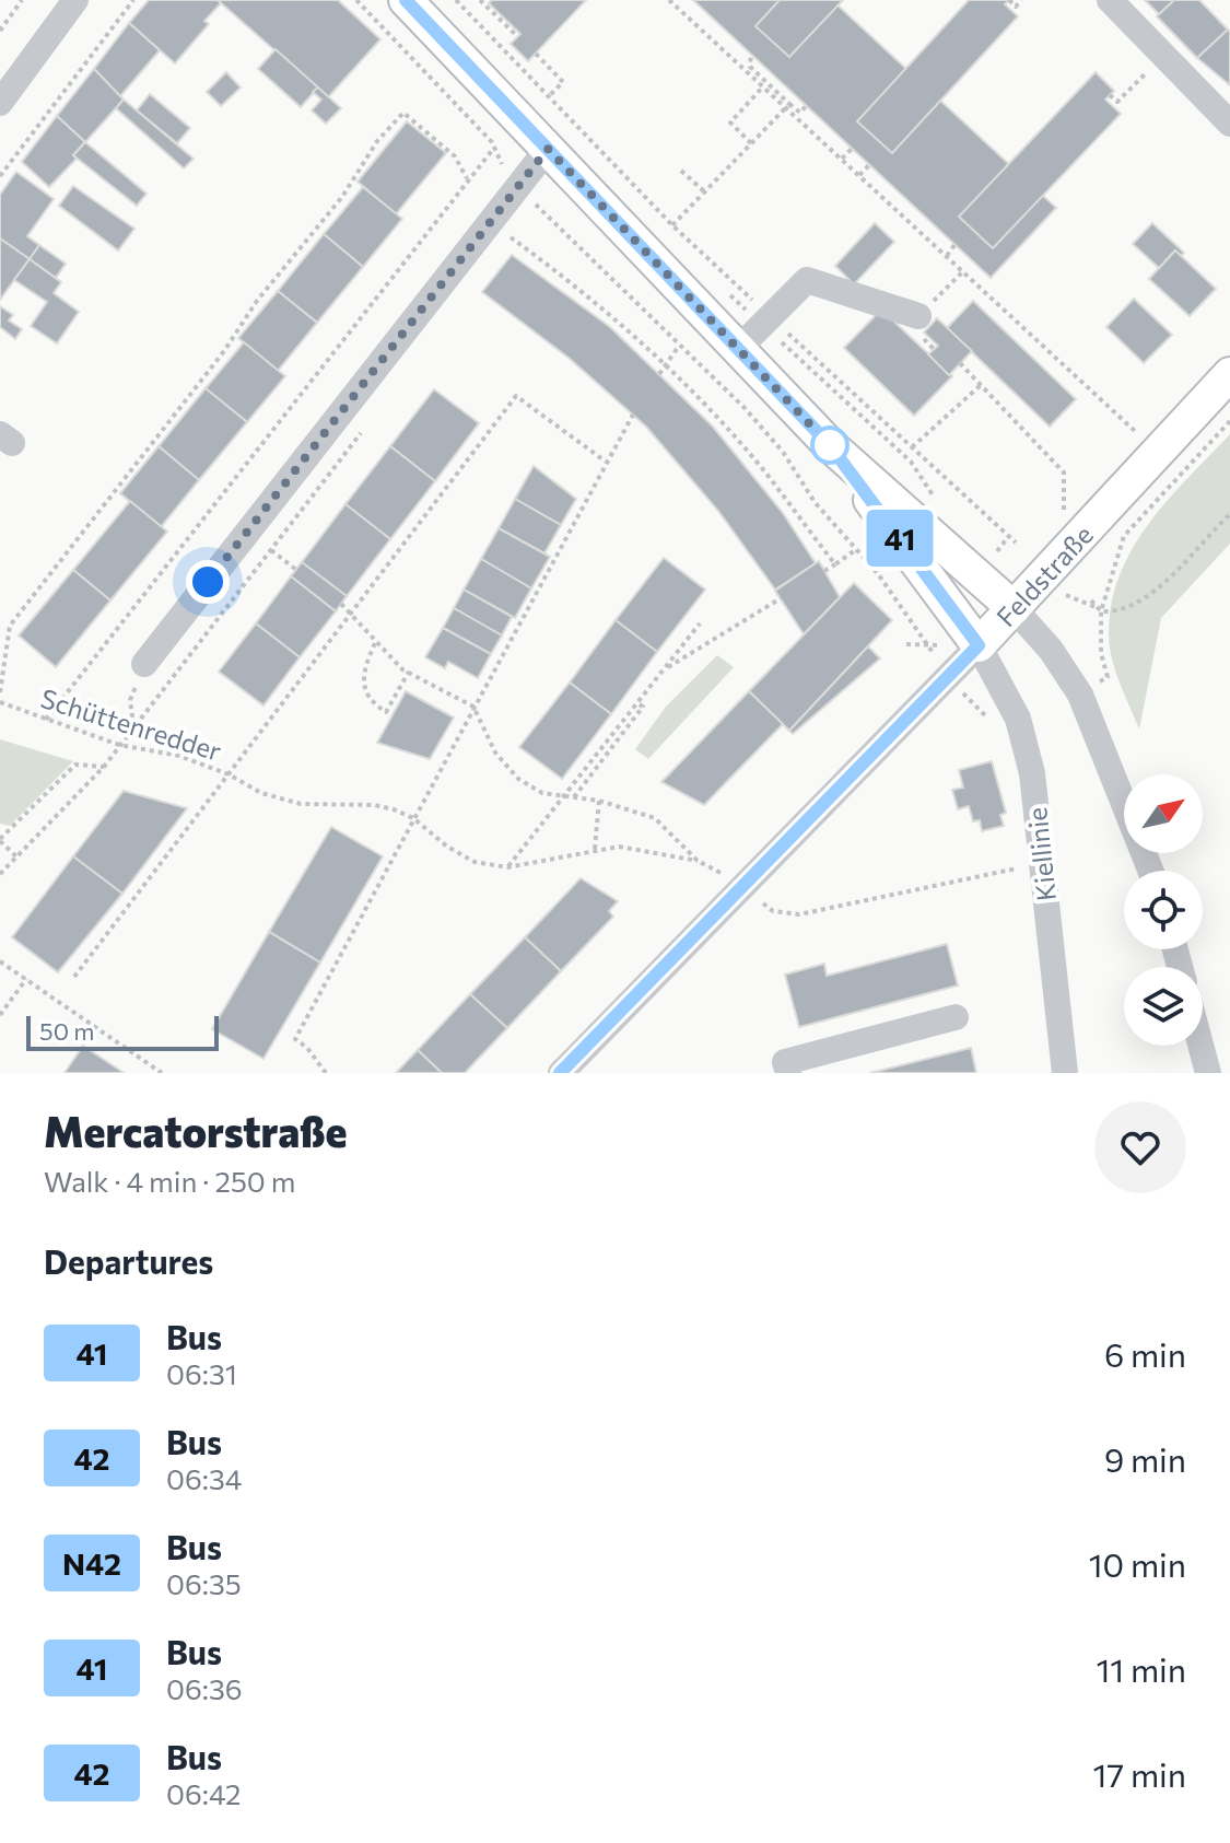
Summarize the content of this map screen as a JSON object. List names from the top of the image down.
{
  "streets": {
    "main road": ["Feldstraße"],
    "street": ["Kiellinie"],
    "path": ["Schüttenredder"]
  },
  "crossings": [
    ["Feldstraße", "Kiellinie"]
  ],
  "lines": ["bus line 41"],
  "scale_bar": "50 m",
  "north": "top right",
  "page": {
    "on_map": "41",
    "scale": "50 m",
    "heading": [
      ["Mercatorstraße", "Walk · 4 min · 250 m"],
      "Departures"
    ],
    "list": [
      {
        "mark": "41",
        "name": "Bus",
        "note": "06:31",
        "value": "6 min"
      },
      {
        "mark": "42",
        "name": "Bus",
        "note": "06:34",
        "value": "9 min"
      },
      {
        "mark": "N42",
        "name": "Bus",
        "note": "06:35",
        "value": "10 min"
      },
      {
        "mark": "41",
        "name": "Bus",
        "note": "06:36",
        "value": "11 min"
      },
      {
        "mark": "42",
        "name": "Bus",
        "note": "06:42",
        "value": "17 min"
      }
    ]
  }
}
